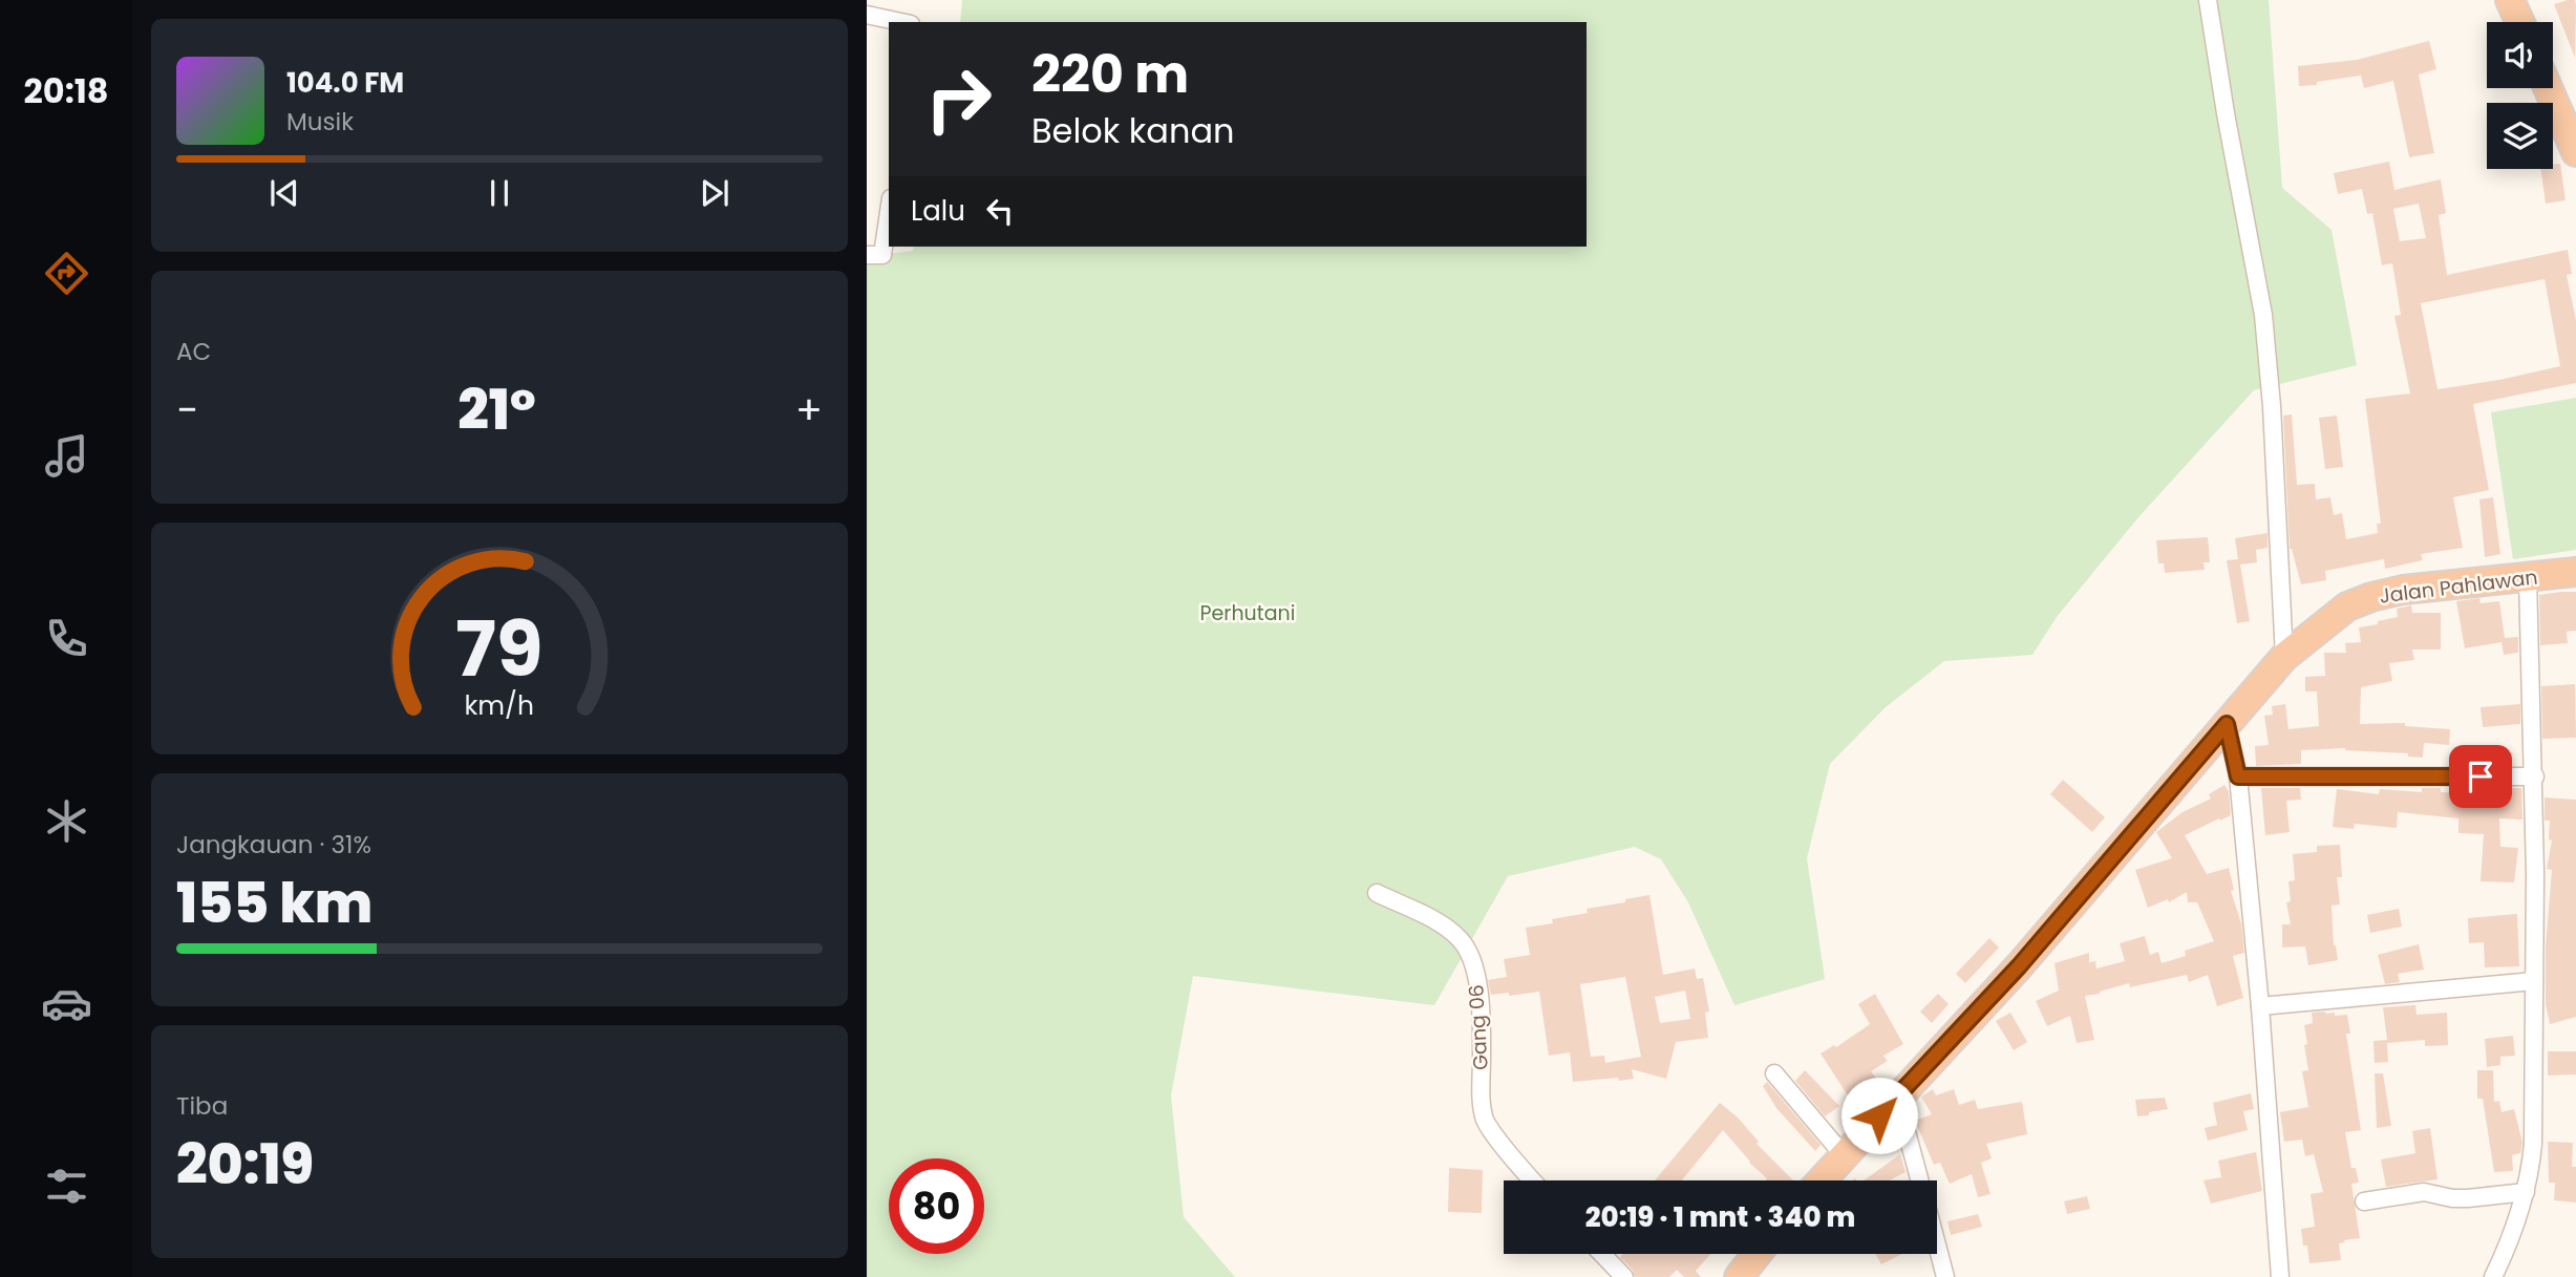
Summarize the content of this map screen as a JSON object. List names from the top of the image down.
{
  "streets": {
    "highway": ["Jalan Pahlawan"],
    "street": ["Gang 06"]
  },
  "parks": ["Perhutani"],
  "page": {
    "tabs": "20:18",
    "turn": ["220 m", "Belok kanan"],
    "song": ["104.0 FM", "Musik"],
    "then": "Lalu",
    "tile": [
      "AC",
      ["Jangkauan · 31%", "155 km"],
      ["Tiba", "20:19"]
    ],
    "heat": ["−", "21°", "+"],
    "limit": "80",
    "trip": "20:19 · 1 mnt · 340 m",
    "gauge": ["79", "km/h"]
  }
}
